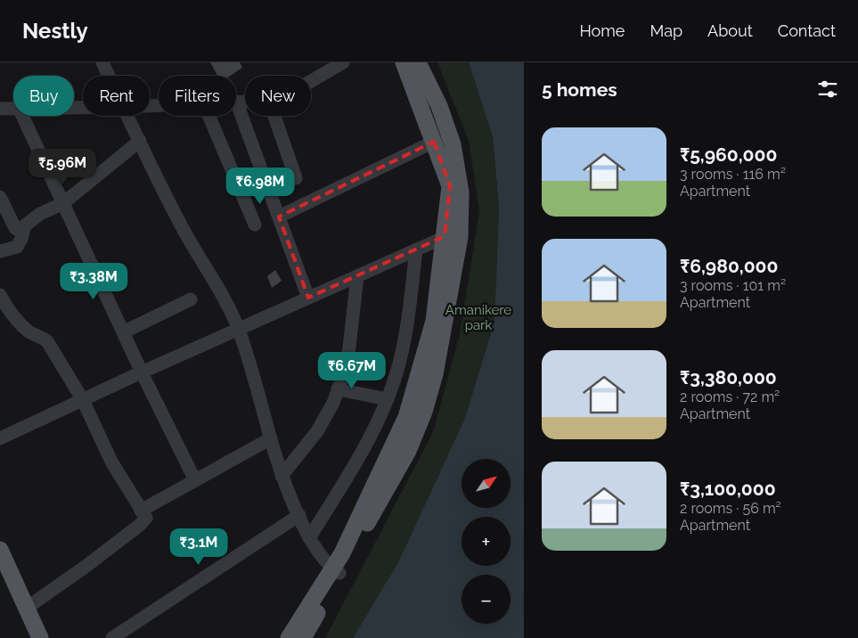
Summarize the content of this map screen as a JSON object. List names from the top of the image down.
{
  "parks": ["Amanikere park"],
  "north": "top right",
  "page": {
    "header": "Nestly",
    "nav": [
      "Home",
      "Map",
      "About",
      "Contact"
    ],
    "heading": "5 homes",
    "chip": [
      "Buy",
      "Rent",
      "Filters",
      "New"
    ],
    "list": [
      {
        "name": "₹5,960,000",
        "note": "3 rooms · 116 m² · Apartment"
      },
      {
        "name": "₹6,980,000",
        "note": "3 rooms · 101 m² · Apartment"
      },
      {
        "name": "₹3,380,000",
        "note": "2 rooms · 72 m² · Apartment"
      },
      {
        "name": "₹3,100,000",
        "note": "2 rooms · 56 m² · Apartment"
      }
    ],
    "price": [
      "₹5.96M",
      "₹6.98M",
      "₹3.38M",
      "₹6.67M",
      "₹3.1M"
    ],
    "map_buttons": ["+", "−"]
  }
}
